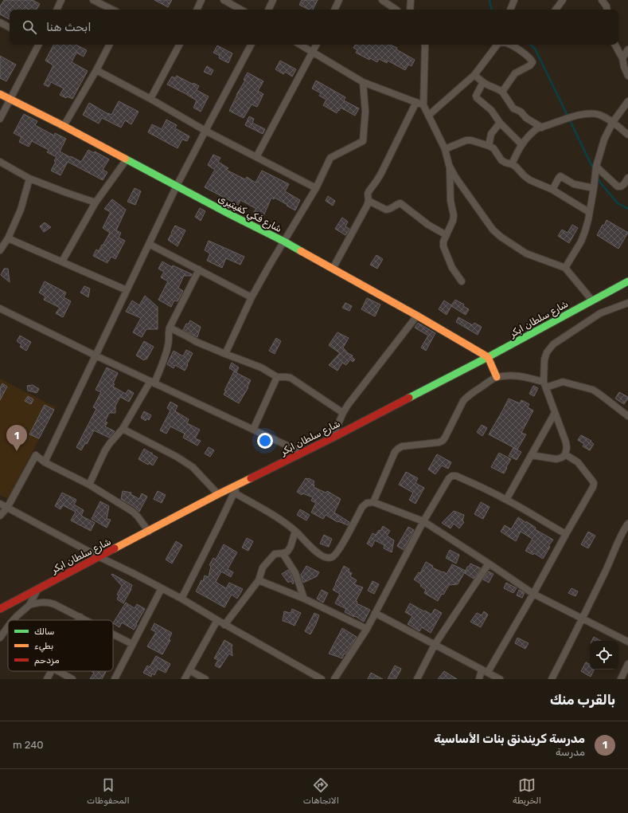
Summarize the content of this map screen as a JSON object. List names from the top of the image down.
{
  "streets": {
    "main road": ["شارع فكي كفيتيرى", "شارع سلطان ابكر"]
  },
  "crossings": [
    ["شارع فكي كفيتيرى", "شارع سلطان ابكر"]
  ],
  "legend": ["سالك", "بطيء", "مزدحم"],
  "page": {
    "search": "ابحث هنا",
    "pins": "1",
    "heading": "بالقرب منك",
    "list": [
      {
        "mark": "1",
        "name": "مدرسة كريندنق بنات الأساسية",
        "note": "مدرسة",
        "value": "240 m"
      }
    ],
    "nav": ["الخريطة", "الاتجاهات", "المحفوظات"]
  }
}
